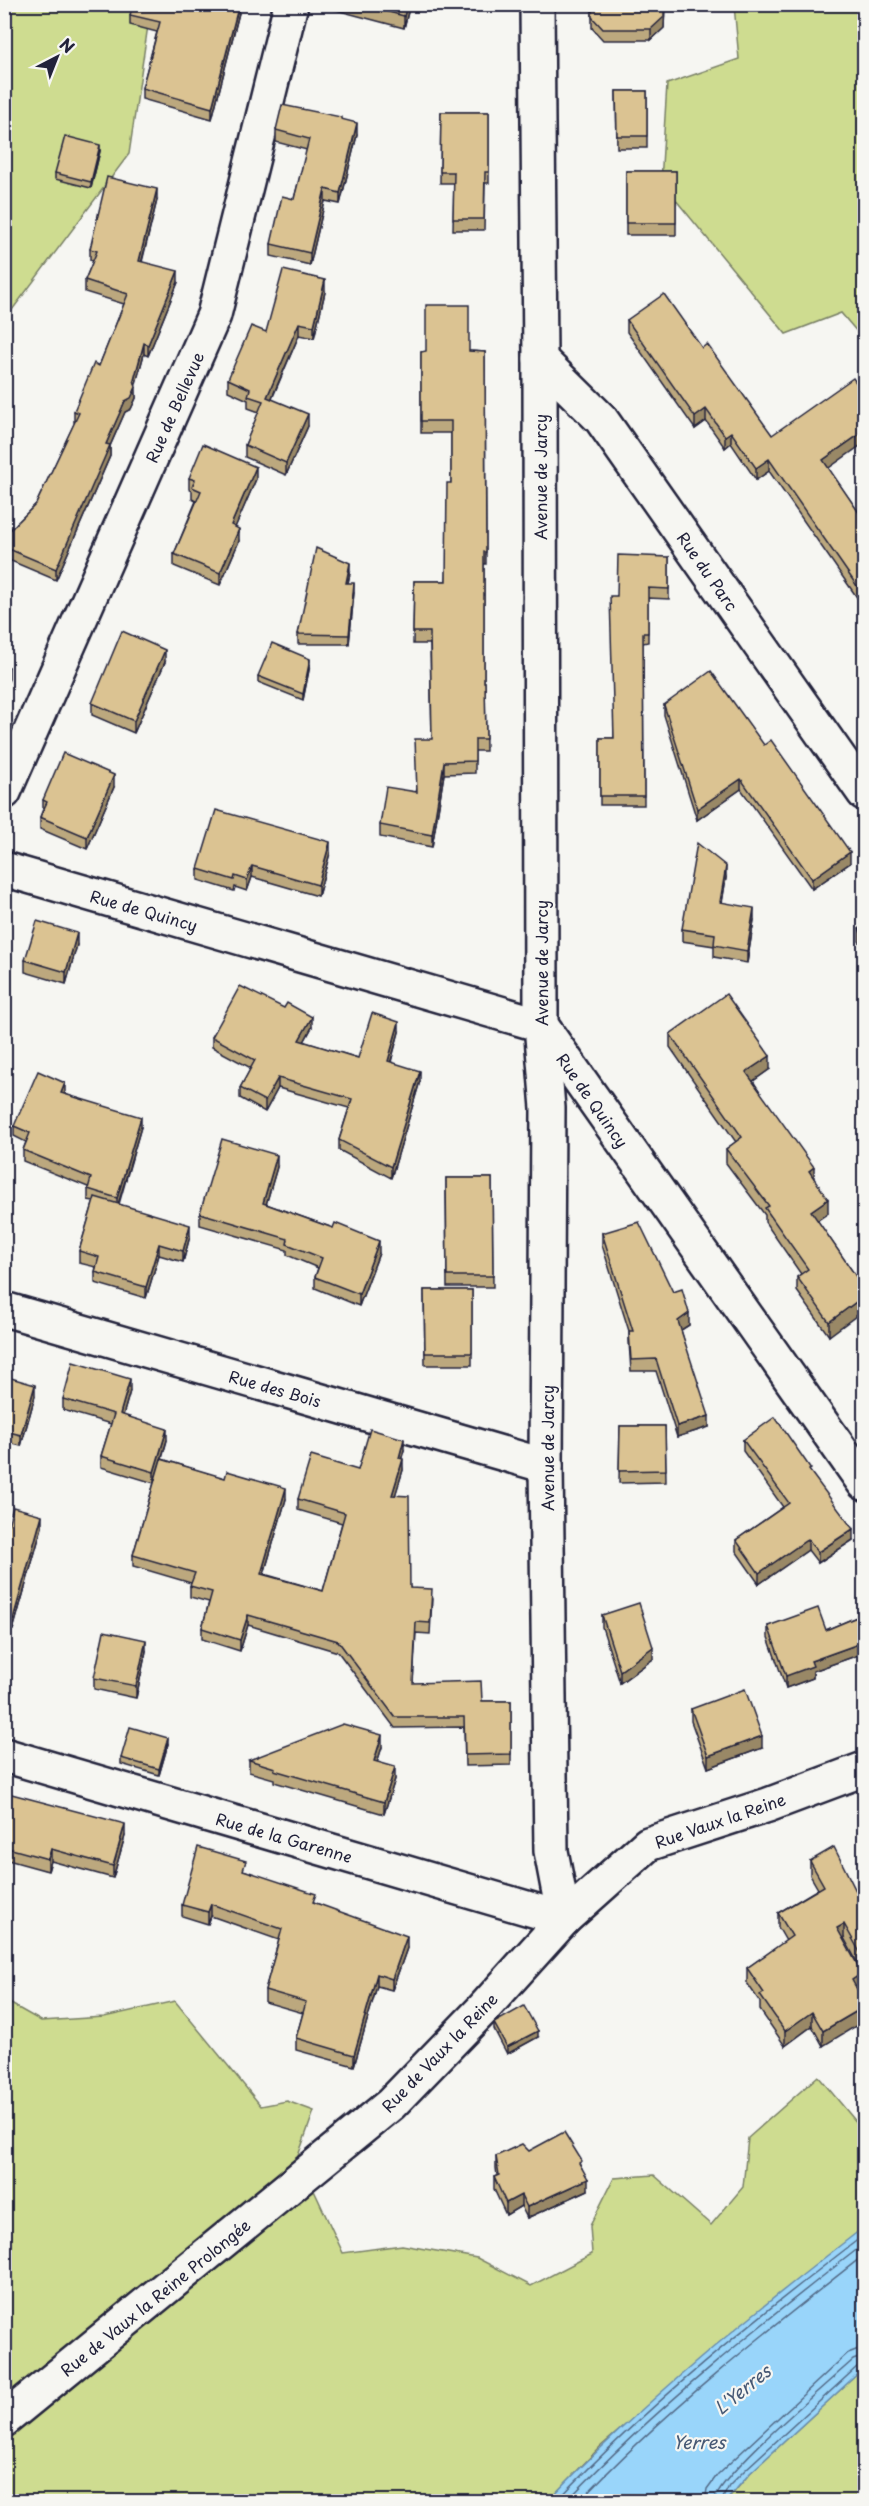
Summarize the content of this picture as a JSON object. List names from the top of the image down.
{
  "streets": {
    "street": [
      "Rue de Bellevue",
      "Avenue de Jarcy",
      "Rue du Parc",
      "Rue de Quincy",
      "Rue des Bois",
      "Rue Vaux la Reine",
      "Rue de la Garenne",
      "Rue de Vaux la Reine",
      "Rue de Vaux la Reine Prolongée"
    ]
  },
  "crossings": [
    ["Avenue de Jarcy", "Rue du Parc"],
    ["Avenue de Jarcy", "Rue de Quincy"],
    ["Avenue de Jarcy", "Rue des Bois"],
    ["Avenue de Jarcy", "Rue Vaux la Reine"],
    ["Avenue de Jarcy", "Rue de la Garenne"],
    ["Avenue de Jarcy", "Rue de Vaux la Reine"],
    ["Rue Vaux la Reine", "Rue de la Garenne"],
    ["Rue Vaux la Reine", "Rue de Vaux la Reine"],
    ["Rue de la Garenne", "Rue de Vaux la Reine"],
    ["Rue de Vaux la Reine", "Rue de Vaux la Reine Prolongée"]
  ],
  "water": ["L'Yerres", "Yerres"],
  "north": "top right"
}
